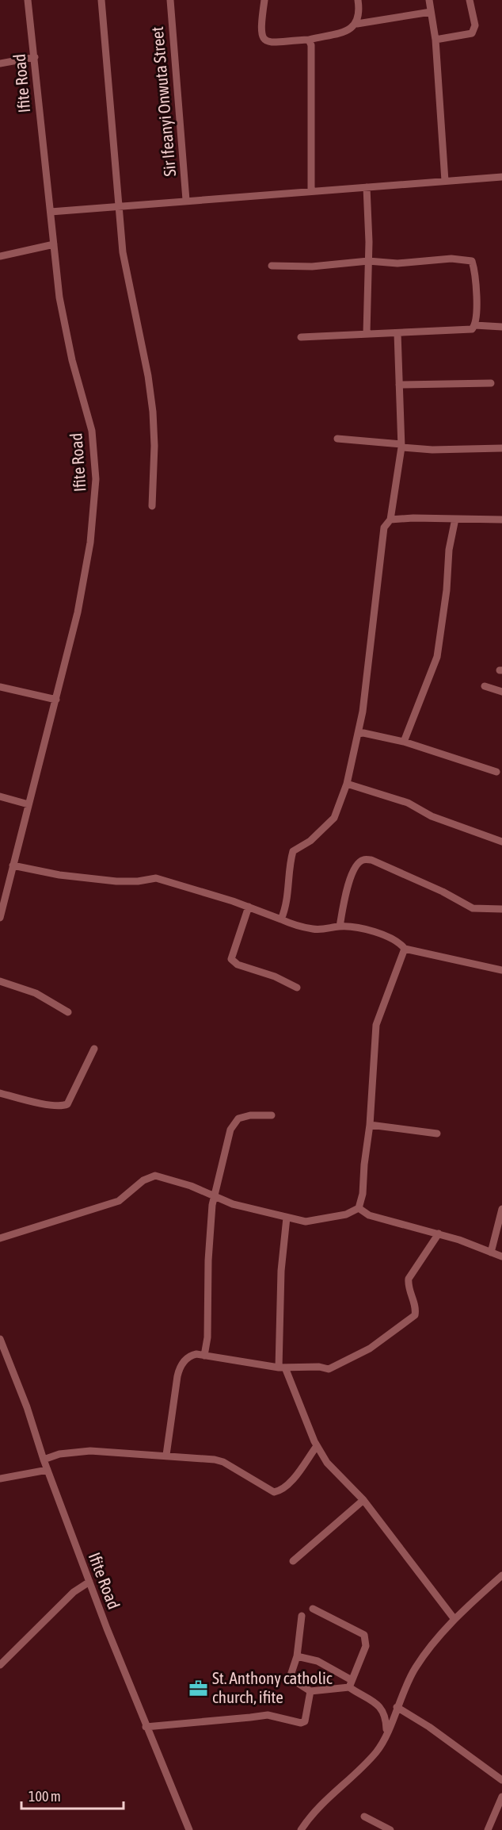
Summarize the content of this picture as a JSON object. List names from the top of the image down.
{
  "streets": {
    "street": ["Ifite Road", "Sir Ifeanyi Onwuta Street"]
  },
  "places": {
    "office": ["St. Anthony catholic church, ifite"]
  },
  "scale_bar": "100 m"
}
